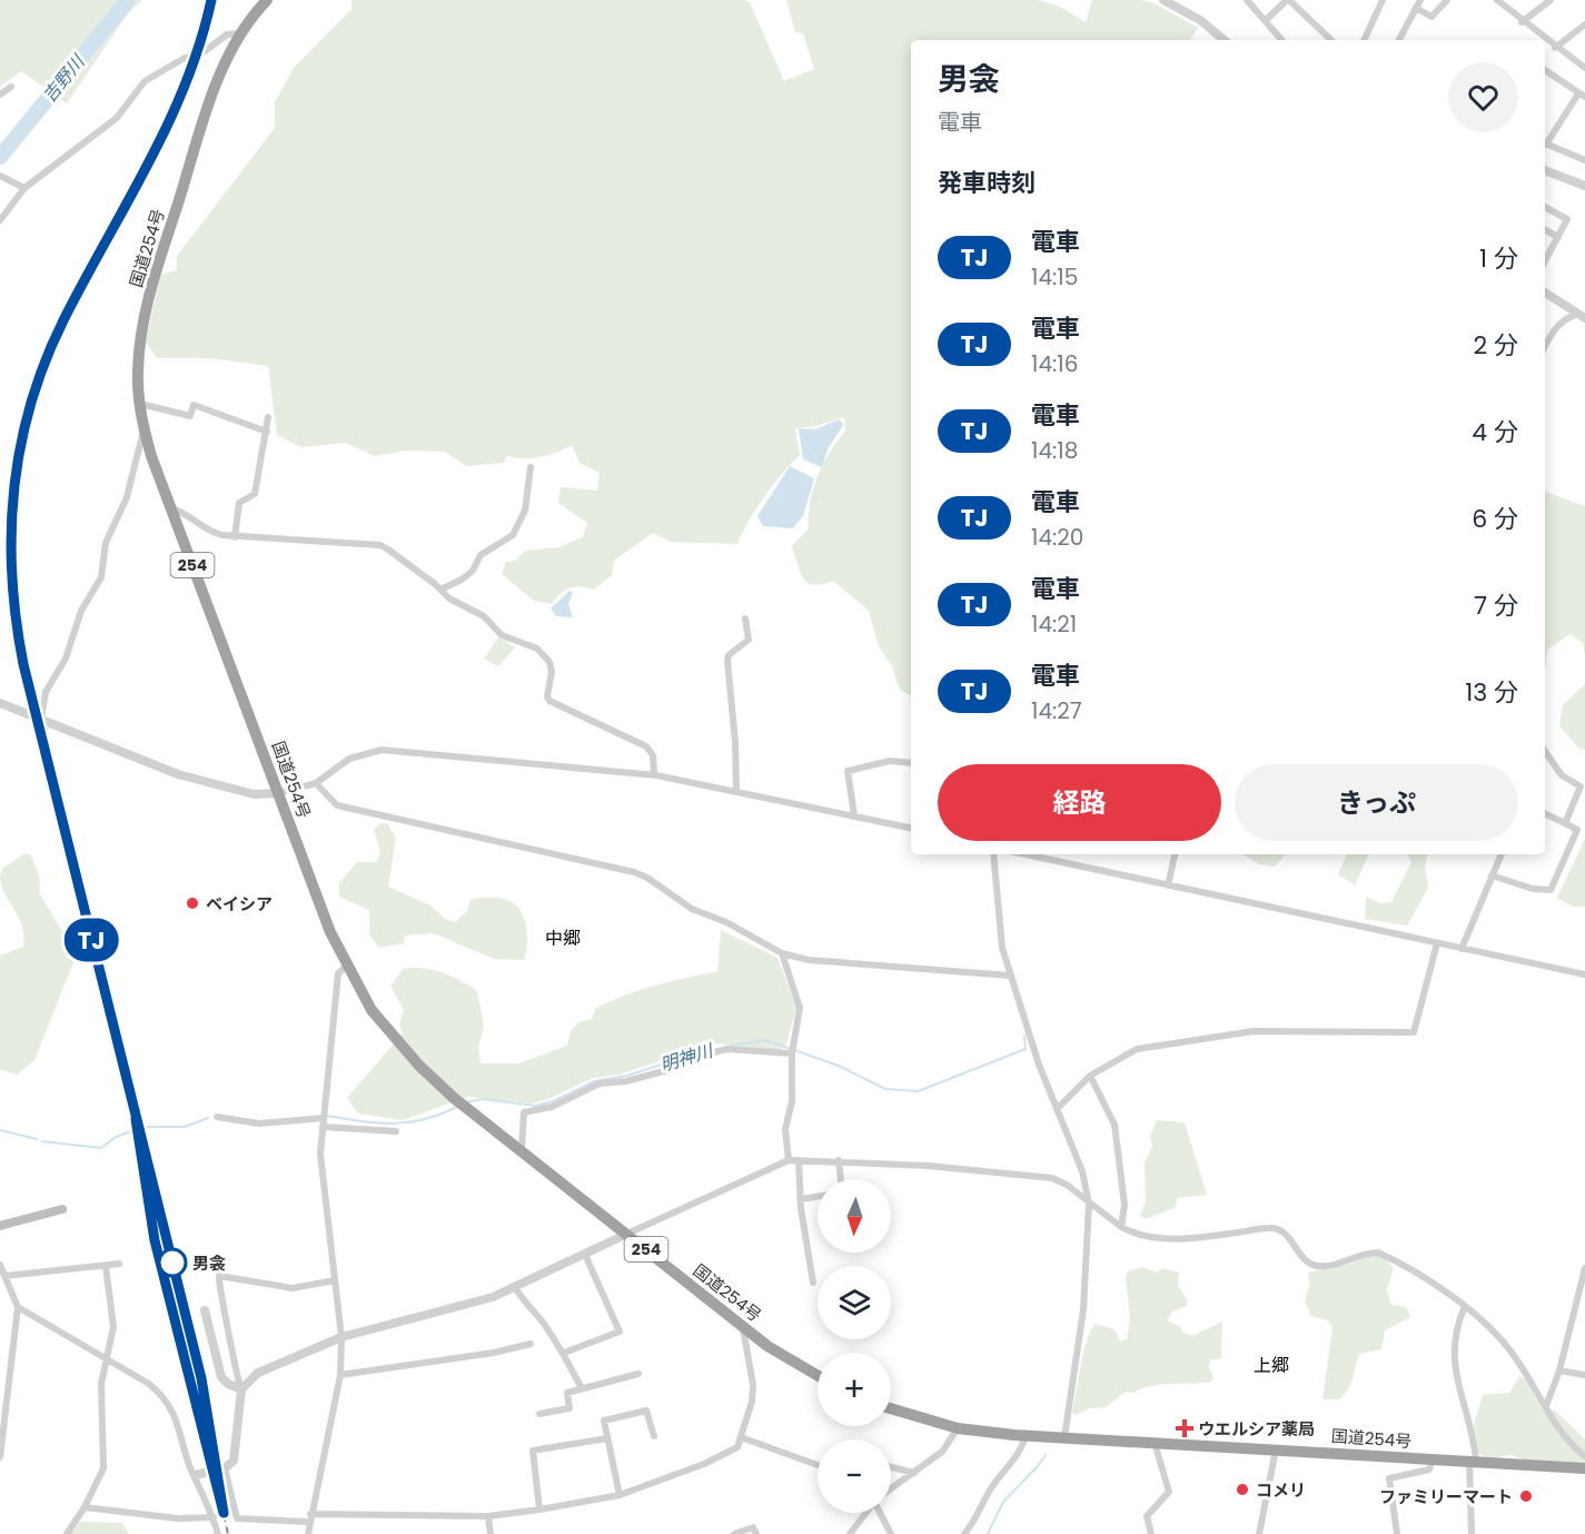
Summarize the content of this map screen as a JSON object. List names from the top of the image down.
{
  "streets": {
    "highway": ["国道254号", "254"]
  },
  "districts": ["中郷", "上郷"],
  "water": ["吉野川", "明神川"],
  "places": {
    "other": [
      "ベイシア",
      "男衾",
      "コメリ",
      "ファミリーマート"
    ],
    "health": ["ウエルシア薬局"]
  },
  "north": "bottom",
  "page": {
    "on_map": "TJ",
    "heading": [
      ["男衾", "電車"],
      "発車時刻"
    ],
    "list": [
      {
        "mark": "TJ",
        "name": "電車",
        "note": "14:15",
        "value": "1 分"
      },
      {
        "mark": "TJ",
        "name": "電車",
        "note": "14:16",
        "value": "2 分"
      },
      {
        "mark": "TJ",
        "name": "電車",
        "note": "14:18",
        "value": "4 分"
      },
      {
        "mark": "TJ",
        "name": "電車",
        "note": "14:20",
        "value": "6 分"
      },
      {
        "mark": "TJ",
        "name": "電車",
        "note": "14:21",
        "value": "7 分"
      },
      {
        "mark": "TJ",
        "name": "電車",
        "note": "14:27",
        "value": "13 分"
      }
    ],
    "buttons": ["経路", "きっぷ"],
    "map_buttons": ["+", "−"]
  }
}
